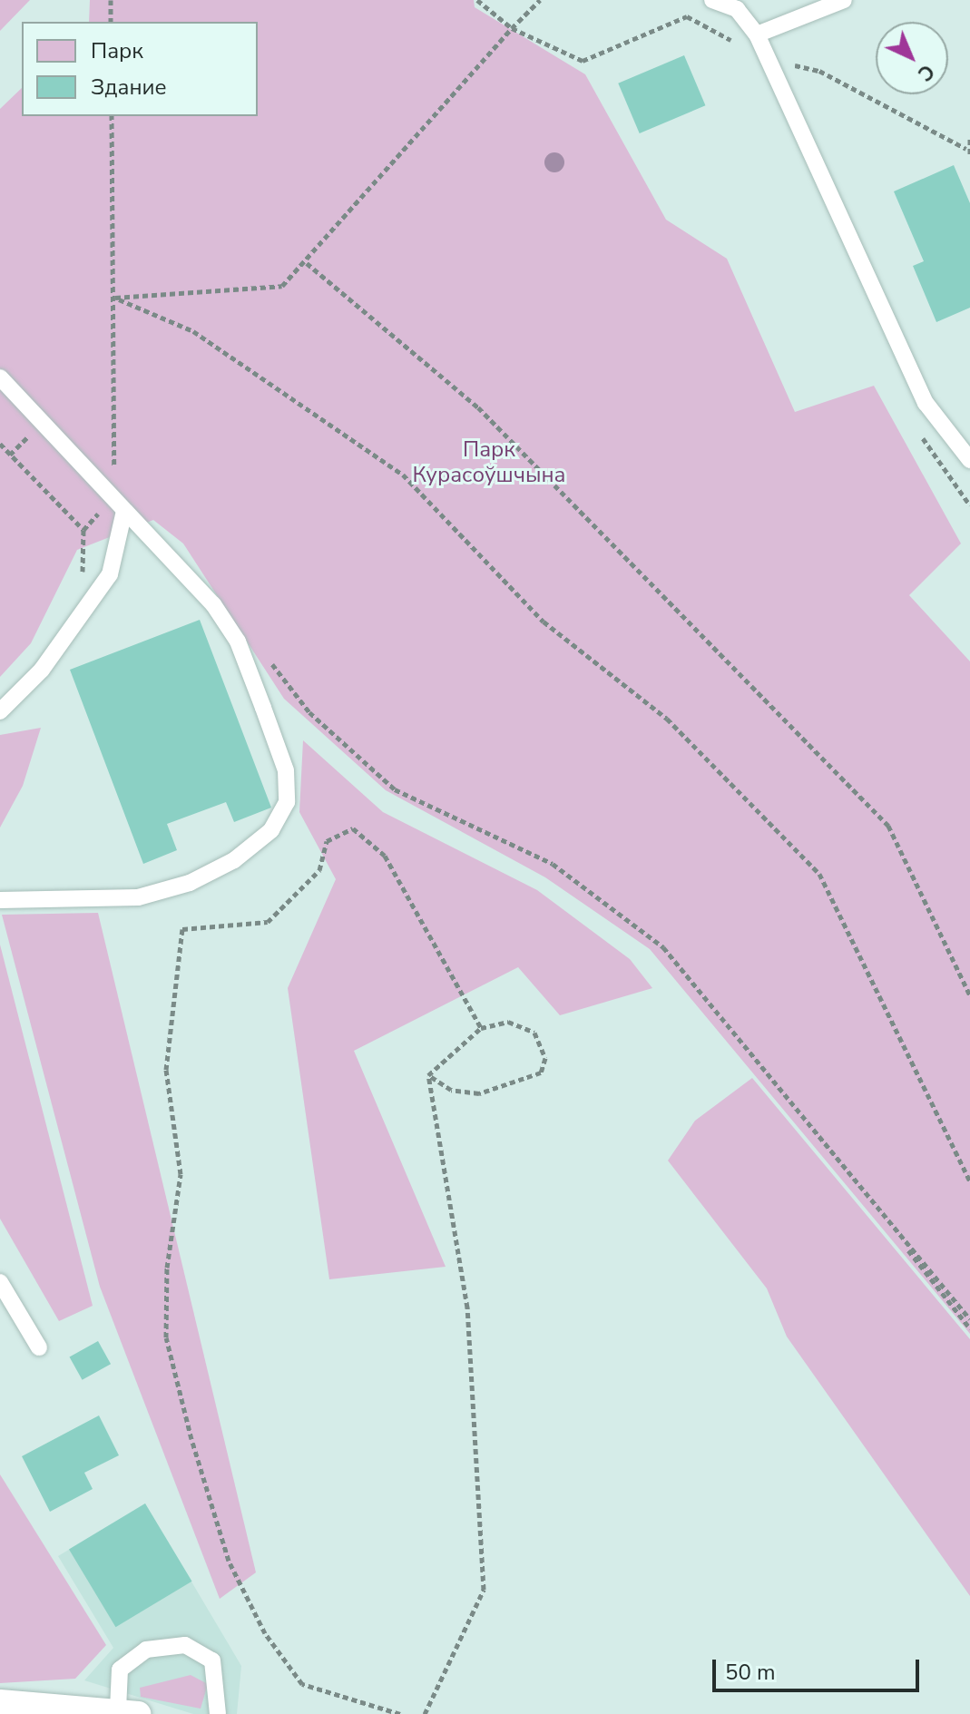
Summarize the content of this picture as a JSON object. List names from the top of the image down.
{
  "parks": ["Парк Курасоўшчына"],
  "legend": ["Парк", "Здание"],
  "scale_bar": "50 m",
  "north": "bottom right"
}
